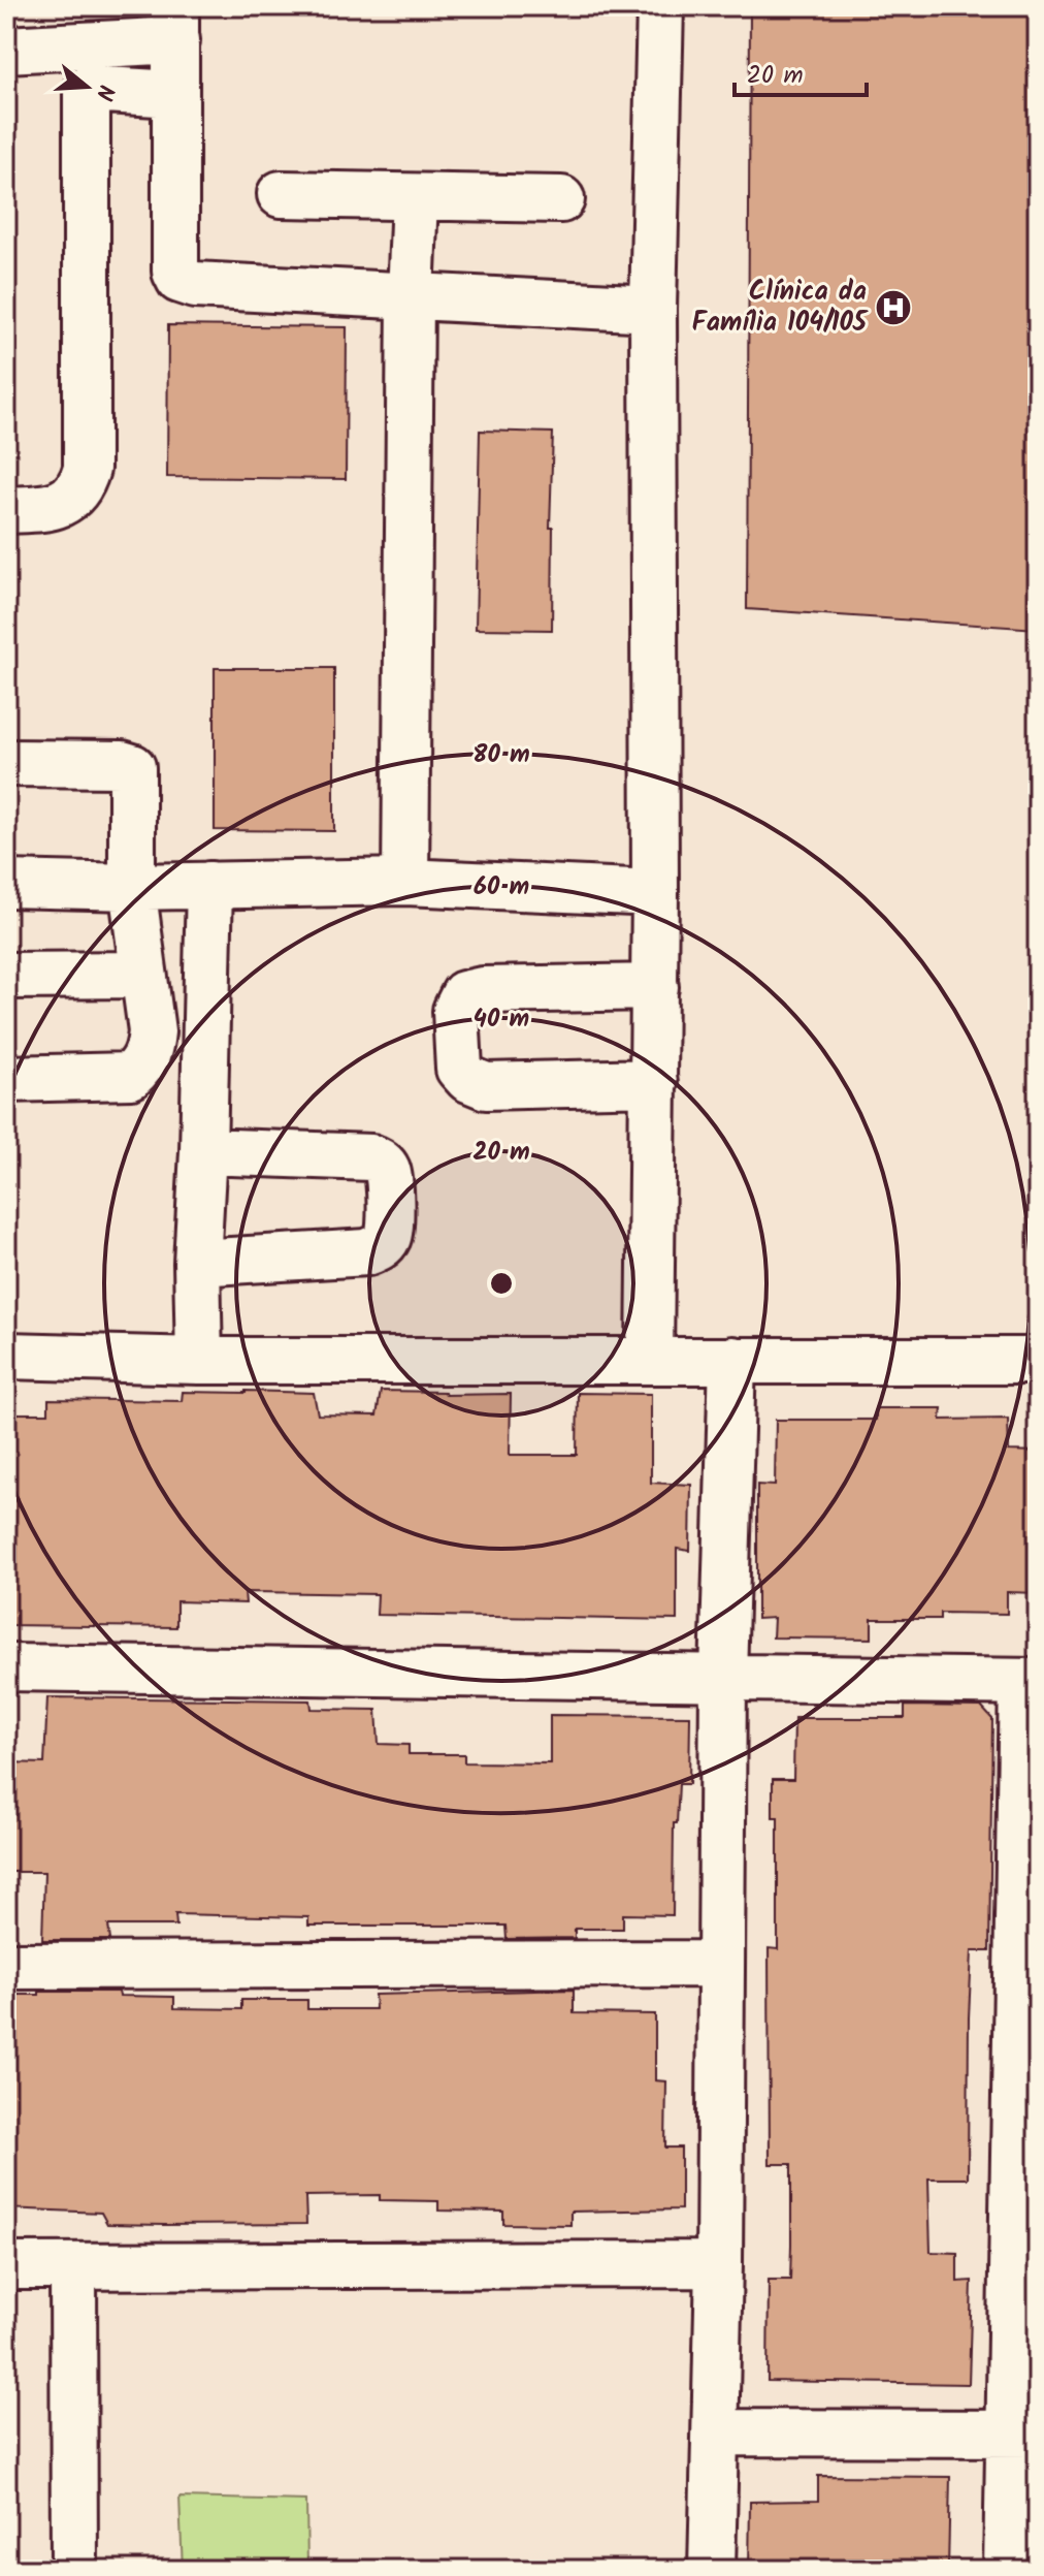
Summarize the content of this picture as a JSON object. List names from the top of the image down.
{
  "places": {
    "hospital": ["Clínica da Família 104/105"]
  },
  "scale_bar": "20 m",
  "north": "right",
  "rings": [
    "80 m",
    "60 m",
    "40 m",
    "20 m"
  ]
}
